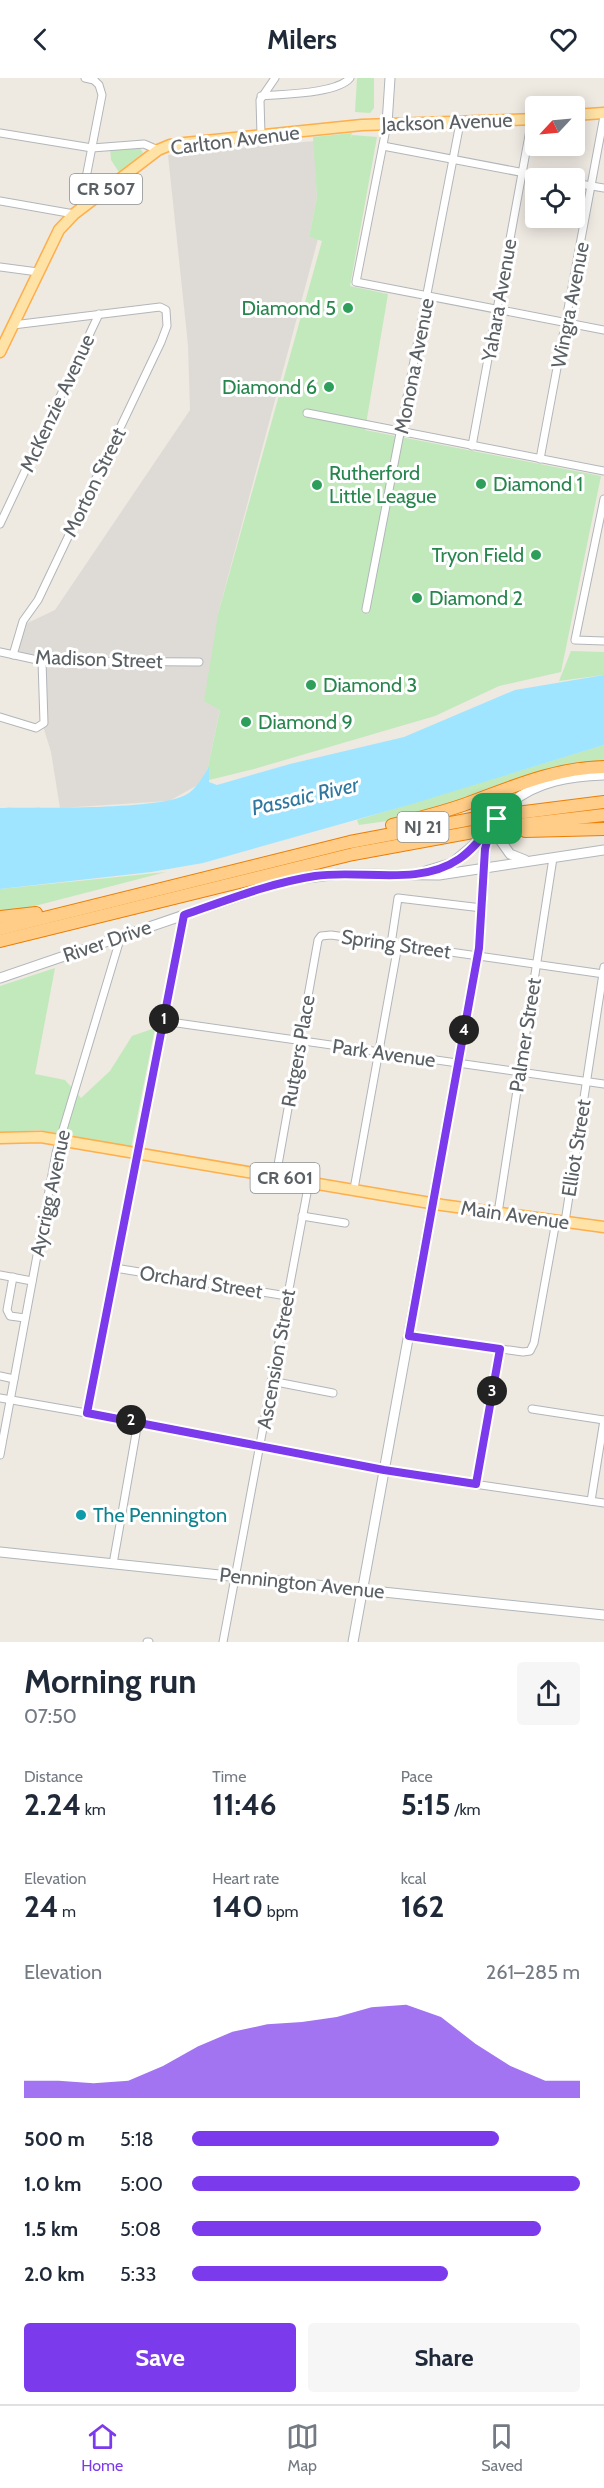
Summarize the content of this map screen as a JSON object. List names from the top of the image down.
{
  "streets": {
    "highway": ["NJ 21"],
    "main road": [
      "Jackson Avenue",
      "Carlton Avenue",
      "CR 507",
      "CR 601",
      "Main Avenue"
    ],
    "street": [
      "Yahara Avenue",
      "Wingra Avenue",
      "Monona Avenue",
      "McKenzie Avenue",
      "Morton Street",
      "Madison Street",
      "River Drive",
      "Spring Street",
      "Palmer Street",
      "Rutgers Place",
      "Park Avenue",
      "Elliot Street",
      "Aycrigg Avenue",
      "Orchard Street",
      "Ascension Street",
      "Pennington Avenue"
    ]
  },
  "crossings": [
    ["Jackson Avenue", "Carlton Avenue"],
    ["Jackson Avenue", "Monona Avenue"],
    ["McKenzie Avenue", "Morton Street"],
    ["Morton Street", "Madison Street"],
    ["River Drive", "Palmer Street"],
    ["River Drive", "Aycrigg Avenue"],
    ["Spring Street", "Palmer Street"],
    ["Spring Street", "Rutgers Place"],
    ["Spring Street", "Elliot Street"],
    ["Palmer Street", "Park Avenue"],
    ["Palmer Street", "Main Avenue"],
    ["Rutgers Place", "Park Avenue"],
    ["Rutgers Place", "Main Avenue"],
    ["Park Avenue", "Elliot Street"],
    ["Elliot Street", "Main Avenue"],
    ["Aycrigg Avenue", "Main Avenue"],
    ["Main Avenue", "Ascension Street"],
    ["Orchard Street", "Ascension Street"],
    ["Ascension Street", "Pennington Avenue"]
  ],
  "water": ["Passaic River"],
  "places": [
    "Diamond 5",
    "Diamond 6",
    "Diamond 1",
    "Rutherford Little League",
    "Tryon Field",
    "Diamond 2",
    "Diamond 3",
    "Diamond 9",
    "The Pennington"
  ],
  "north": "bottom left",
  "page": {
    "header": "Milers",
    "pins": [
      "1",
      "4",
      "3",
      "2"
    ],
    "heading": ["Morning run", "07:50"],
    "stats": [
      ["Distance", "2.24 km"],
      ["Time", "11:46"],
      ["Pace", "5:15 /km"],
      ["Elevation", "24 m"],
      ["Heart rate", "140 bpm"],
      ["kcal", "162"]
    ],
    "chart": ["Elevation", "261–285 m"],
    "list": [
      {
        "name": "500 m",
        "note": "5:18"
      },
      {
        "name": "1.0 km",
        "note": "5:00"
      },
      {
        "name": "1.5 km",
        "note": "5:08"
      },
      {
        "name": "2.0 km",
        "note": "5:33"
      }
    ],
    "buttons": ["Save", "Share"],
    "tabs": ["Home", "Map", "Saved"]
  }
}
